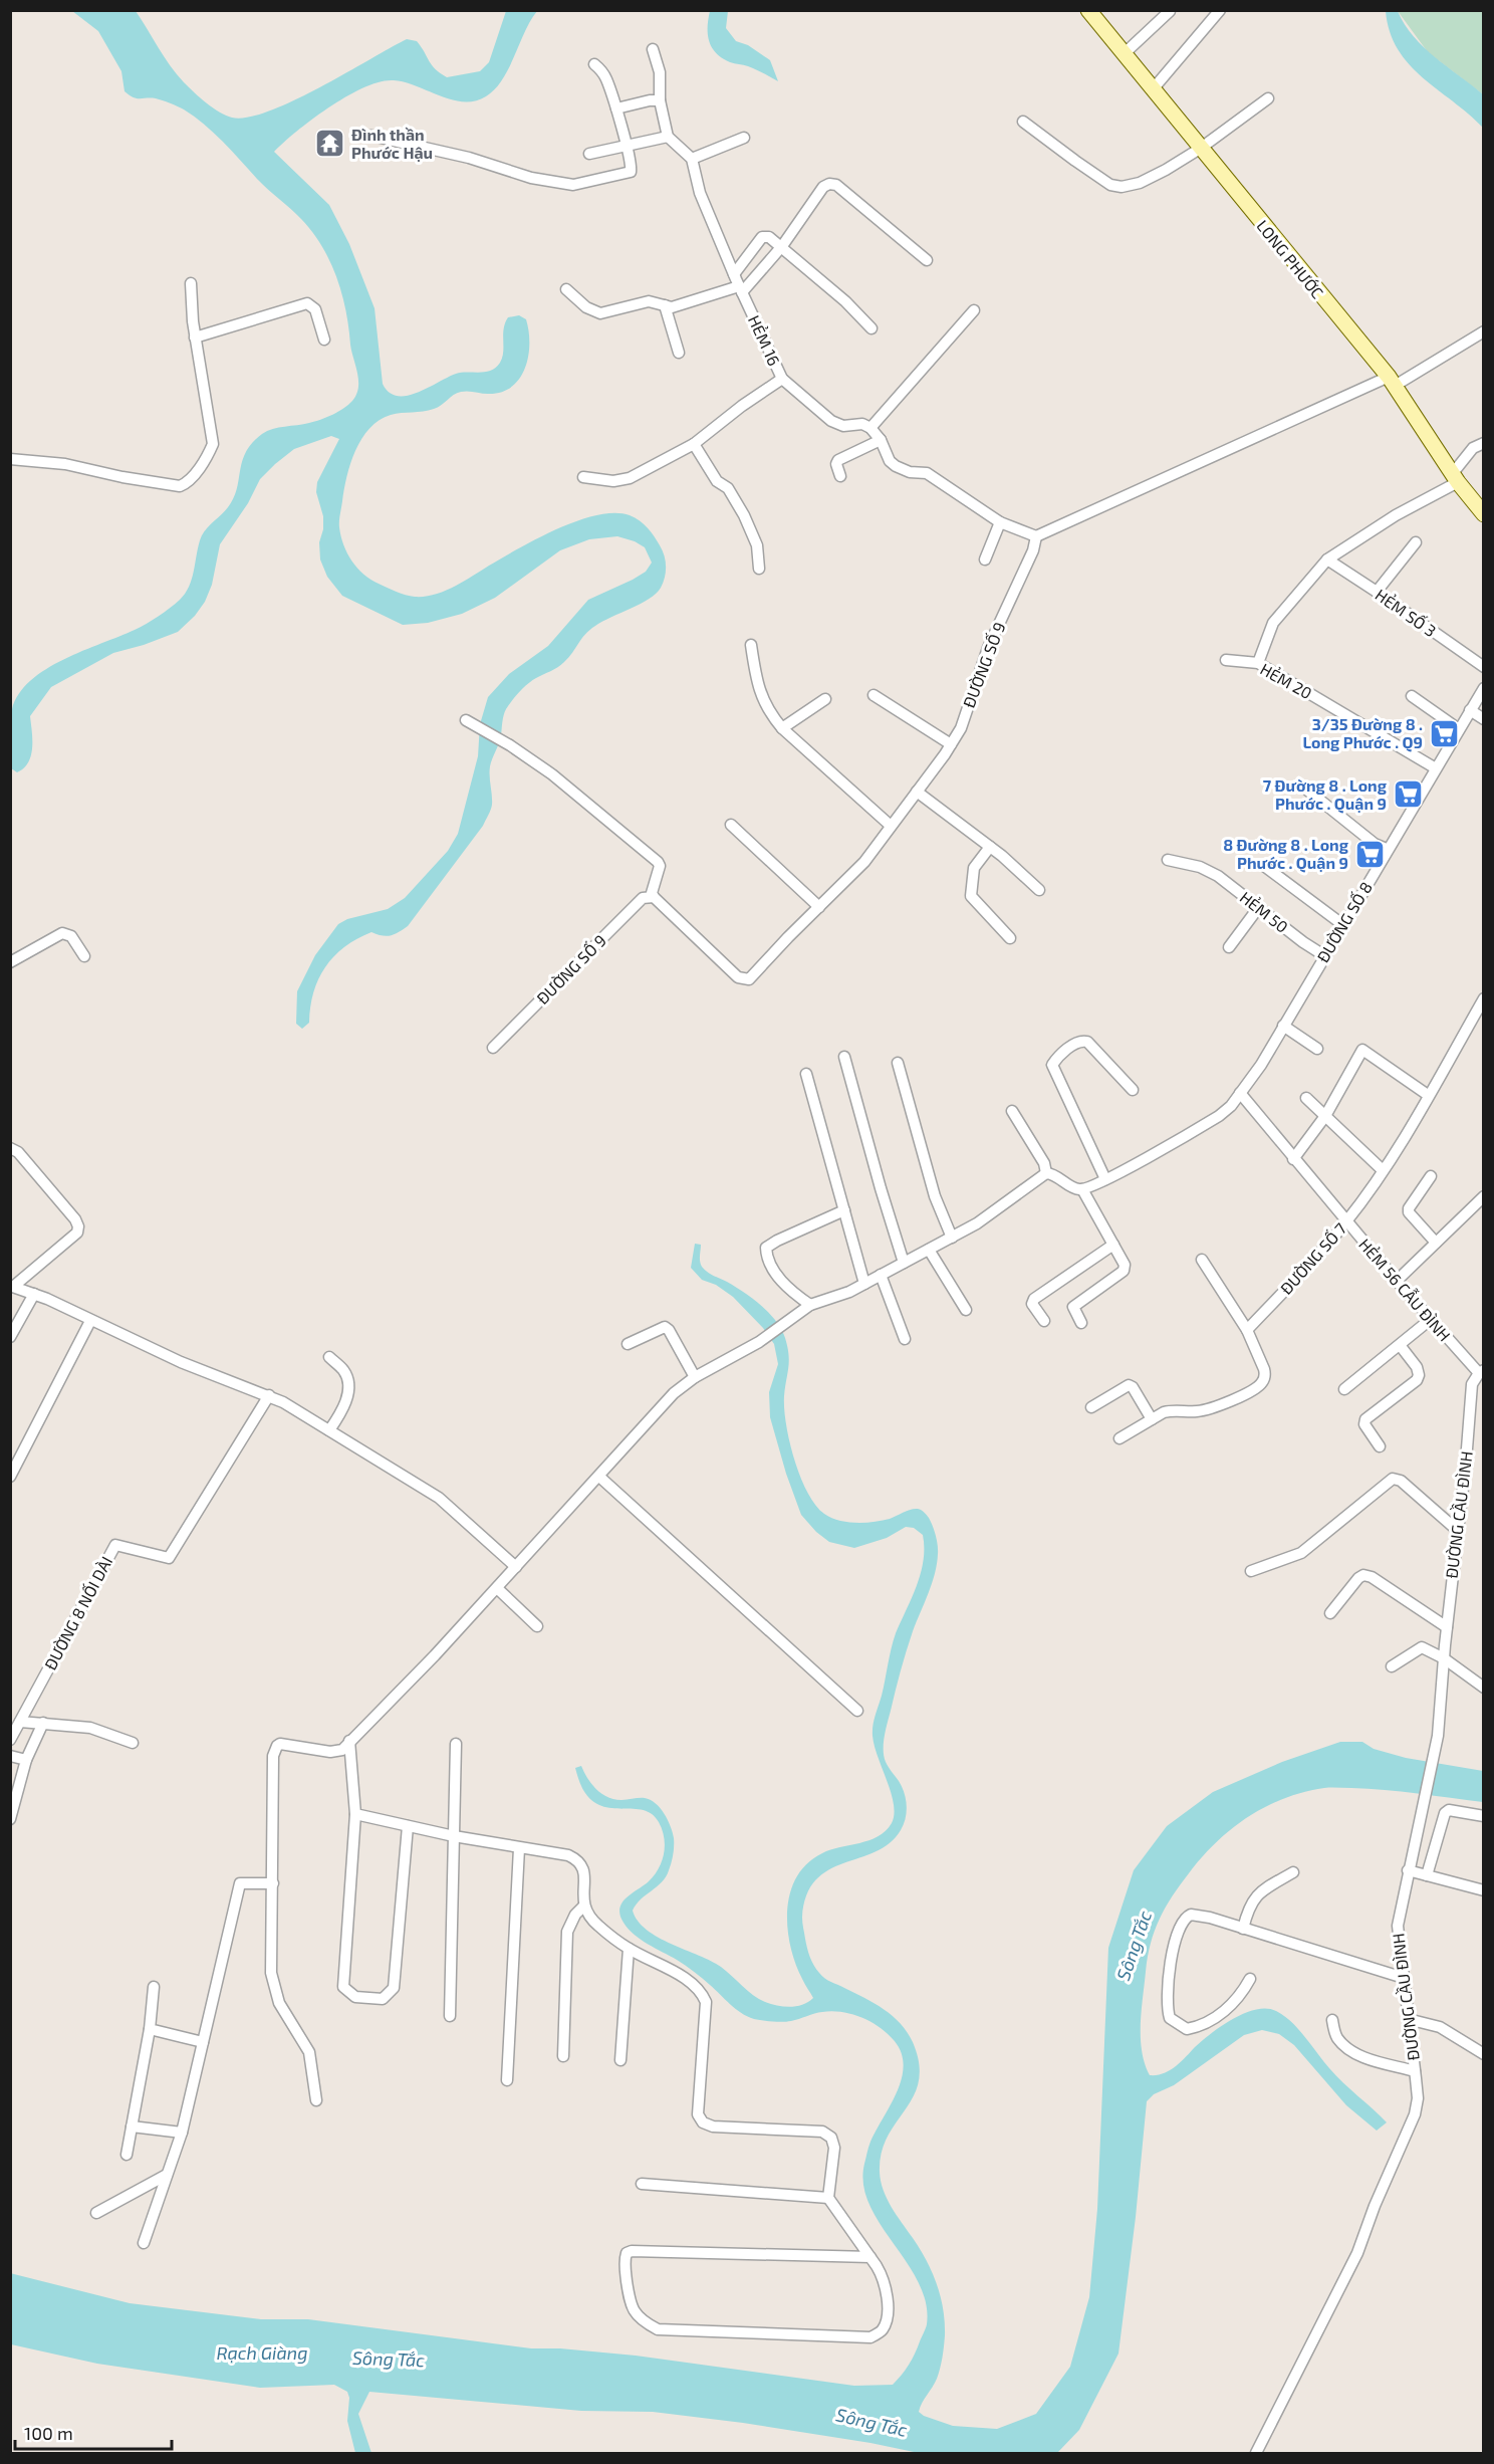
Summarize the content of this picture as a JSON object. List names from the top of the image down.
{
  "streets": {
    "street": [
      "LONG PHƯỚC",
      "HẺM 16",
      "HẺM SỐ 3",
      "ĐƯỜNG SỐ 9",
      "HẺM 20",
      "HẺM 50",
      "ĐƯỜNG SỐ 8",
      "ĐƯỜNG SỐ 7",
      "HẺM 56 CẪU ĐÌNH",
      "ĐƯỜNG CẦU ĐÌNH",
      "ĐƯỜNG 8 NỐI DÀI"
    ]
  },
  "crossings": [
    ["HẺM 20", "ĐƯỜNG SỐ 8"],
    ["HẺM 50", "ĐƯỜNG SỐ 8"],
    ["ĐƯỜNG SỐ 8", "HẺM 56 CẪU ĐÌNH"],
    ["ĐƯỜNG SỐ 7", "HẺM 56 CẪU ĐÌNH"],
    ["HẺM 56 CẪU ĐÌNH", "ĐƯỜNG CẦU ĐÌNH"]
  ],
  "water": ["Sông Tắc", "Rạch Giàng"],
  "places": {
    "temple": ["Đình thần Phước Hậu"],
    "supermarket": ["3/35 Đường 8 . Long Phước . Q9", "7 Đường 8 . Long Phước . Quận 9", "8 Đường 8 . Long Phước . Quận 9"]
  },
  "scale_bar": "100 m"
}
